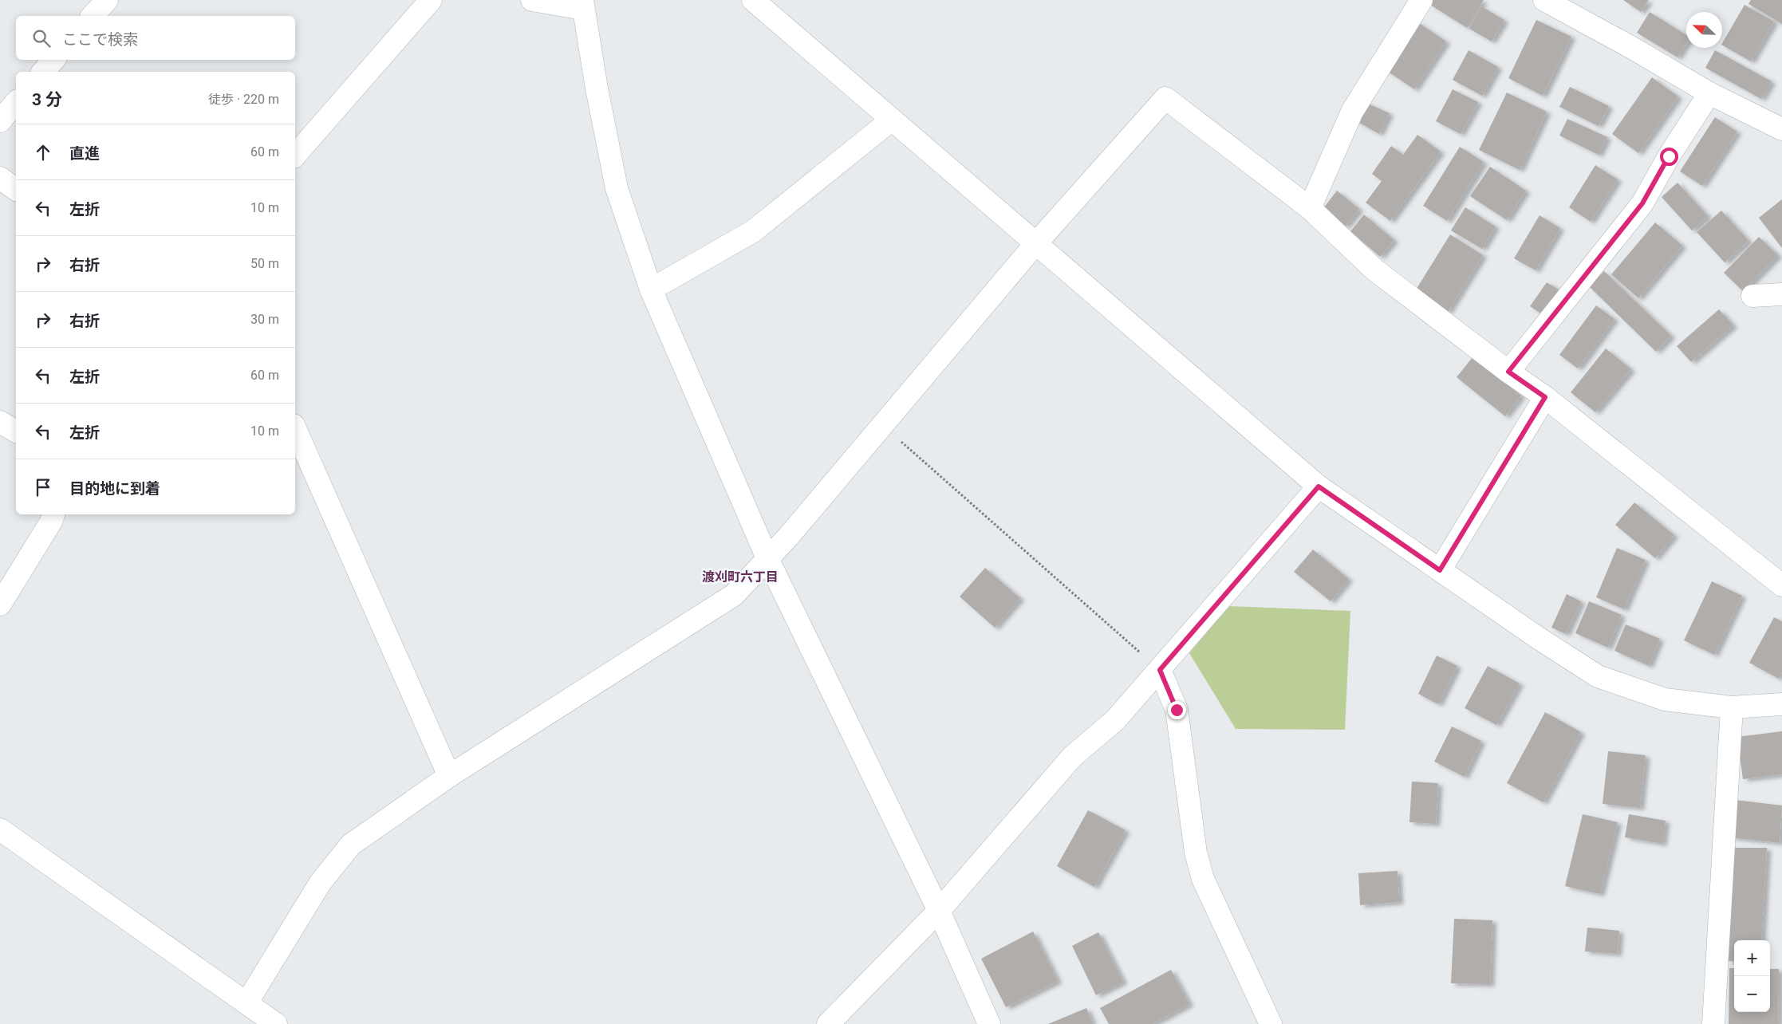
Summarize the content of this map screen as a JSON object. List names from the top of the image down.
{
  "districts": ["渡刈町六丁目"],
  "north": "top left",
  "page": {
    "search": "ここで検索",
    "heading": ["3 分", "徒歩 · 220 m"],
    "list": [
      ["直進", "60 m"],
      ["左折", "10 m"],
      ["右折", "50 m"],
      ["右折", "30 m"],
      ["左折", "60 m"],
      ["左折", "10 m"],
      "目的地に到着"
    ],
    "map_buttons": ["+", "−"]
  }
}
